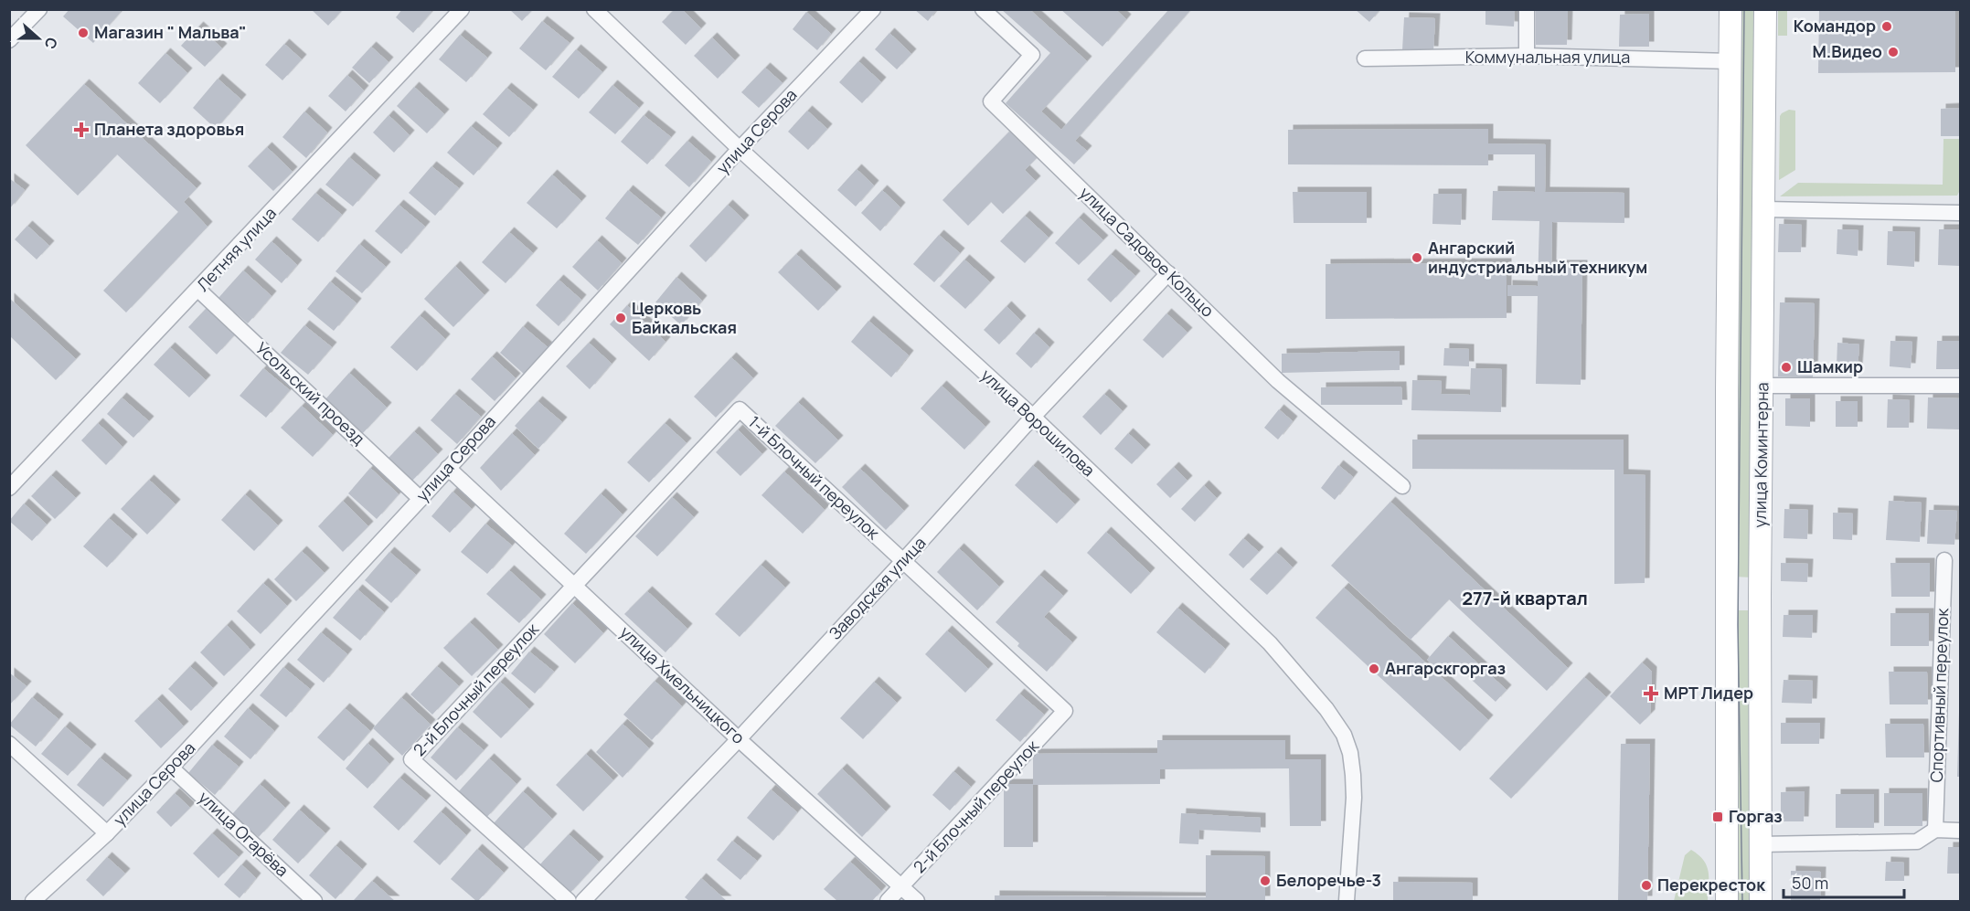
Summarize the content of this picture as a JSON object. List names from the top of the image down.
{
  "streets": {
    "street": [
      "Коммунальная улица",
      "улица Серова",
      "Летняя улица",
      "улица Садовое Кольцо",
      "Усольский проезд",
      "улица Ворошилова",
      "улица Коминтерна",
      "1-й Блочный переулок",
      "Заводская улица",
      "улица Хмельницкого",
      "2-й Блочный переулок",
      "Спортивный переулок",
      "улица Огарёва"
    ]
  },
  "crossings": [
    ["Коммунальная улица", "улица Коминтерна"],
    ["улица Серова", "Усольский проезд"],
    ["улица Серова", "улица Ворошилова"],
    ["улица Серова", "улица Хмельницкого"],
    ["улица Серова", "улица Огарёва"],
    ["Летняя улица", "Усольский проезд"],
    ["улица Садовое Кольцо", "Заводская улица"],
    ["улица Ворошилова", "Заводская улица"],
    ["1-й Блочный переулок", "Заводская улица"],
    ["1-й Блочный переулок", "улица Хмельницкого"],
    ["1-й Блочный переулок", "2-й Блочный переулок"],
    ["Заводская улица", "улица Хмельницкого"],
    ["улица Хмельницкого", "2-й Блочный переулок"]
  ],
  "districts": ["277-й квартал"],
  "places": {
    "other": [
      "Командор",
      "Магазин \" Мальва\"",
      "М.Видео",
      "Ангарский индустриальный техникум",
      "Церковь Байкальская",
      "Шамкир",
      "Ангарскгоргаз",
      "Белоречье-3",
      "Перекресток"
    ],
    "health": ["Планета здоровья", "МРТ Лидер"],
    "transit": ["Горгаз"]
  },
  "scale_bar": "50 m",
  "north": "right"
}
